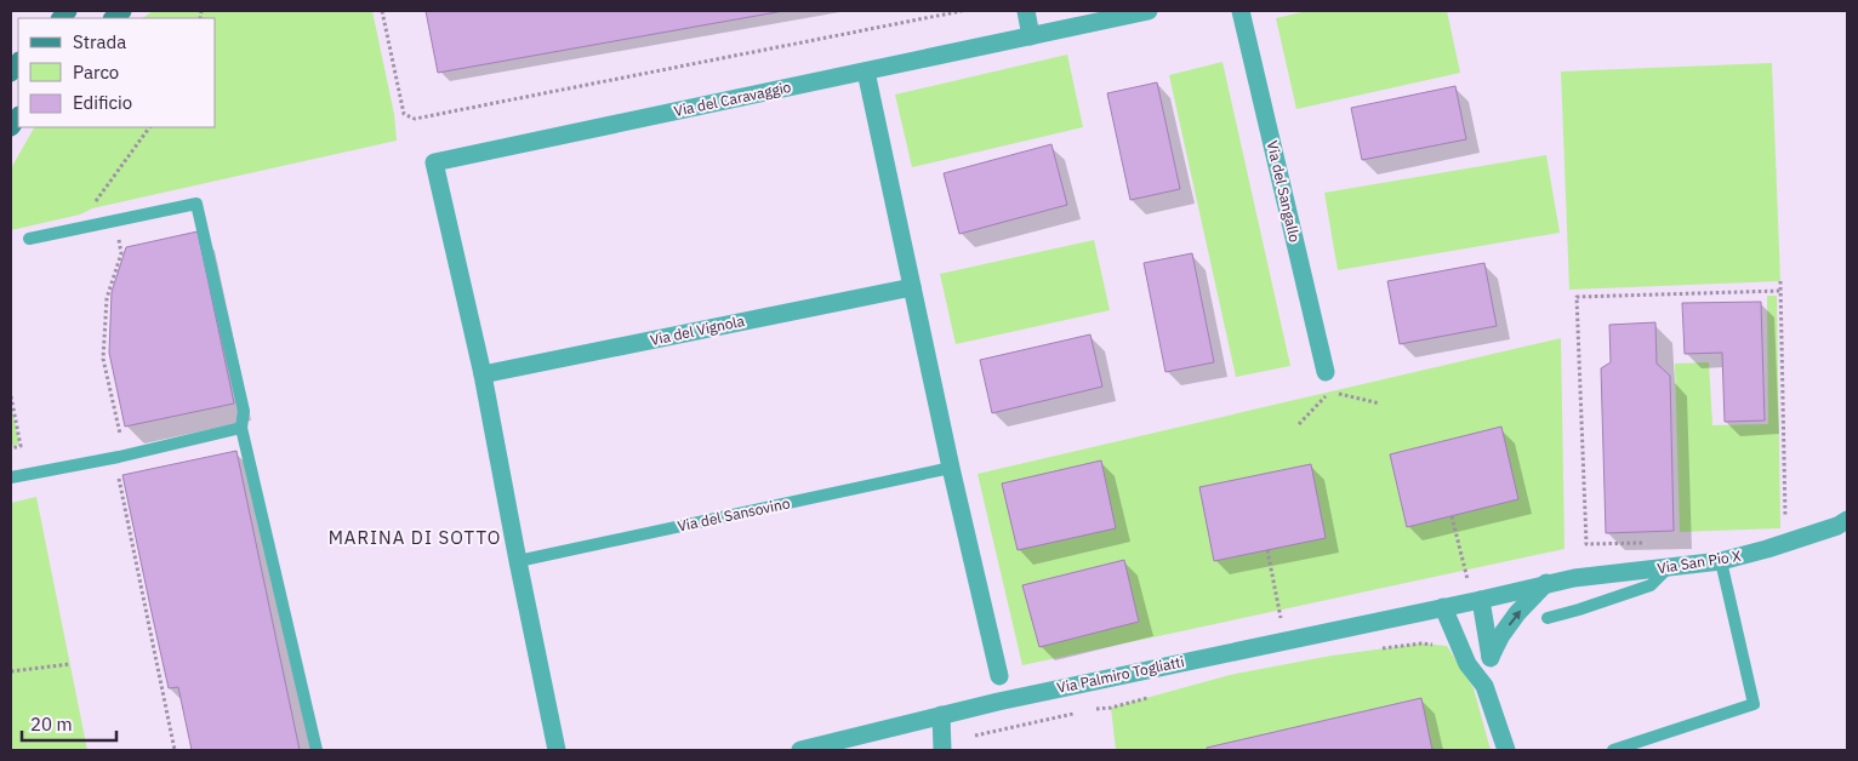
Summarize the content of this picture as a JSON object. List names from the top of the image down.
{
  "streets": {
    "street": [
      "Via del Caravaggio",
      "Via del Sangallo",
      "Via del Vignola",
      "Via San Pio X",
      "Via Palmiro Togliatti"
    ],
    "lane": ["Via del Sansovino"]
  },
  "crossings": [
    ["Via del Caravaggio", "Via del Vignola"],
    ["Via San Pio X", "Via Palmiro Togliatti"]
  ],
  "districts": ["MARINA DI SOTTO"],
  "legend": ["Strada", "Parco", "Edificio"],
  "scale_bar": "20 m"
}
